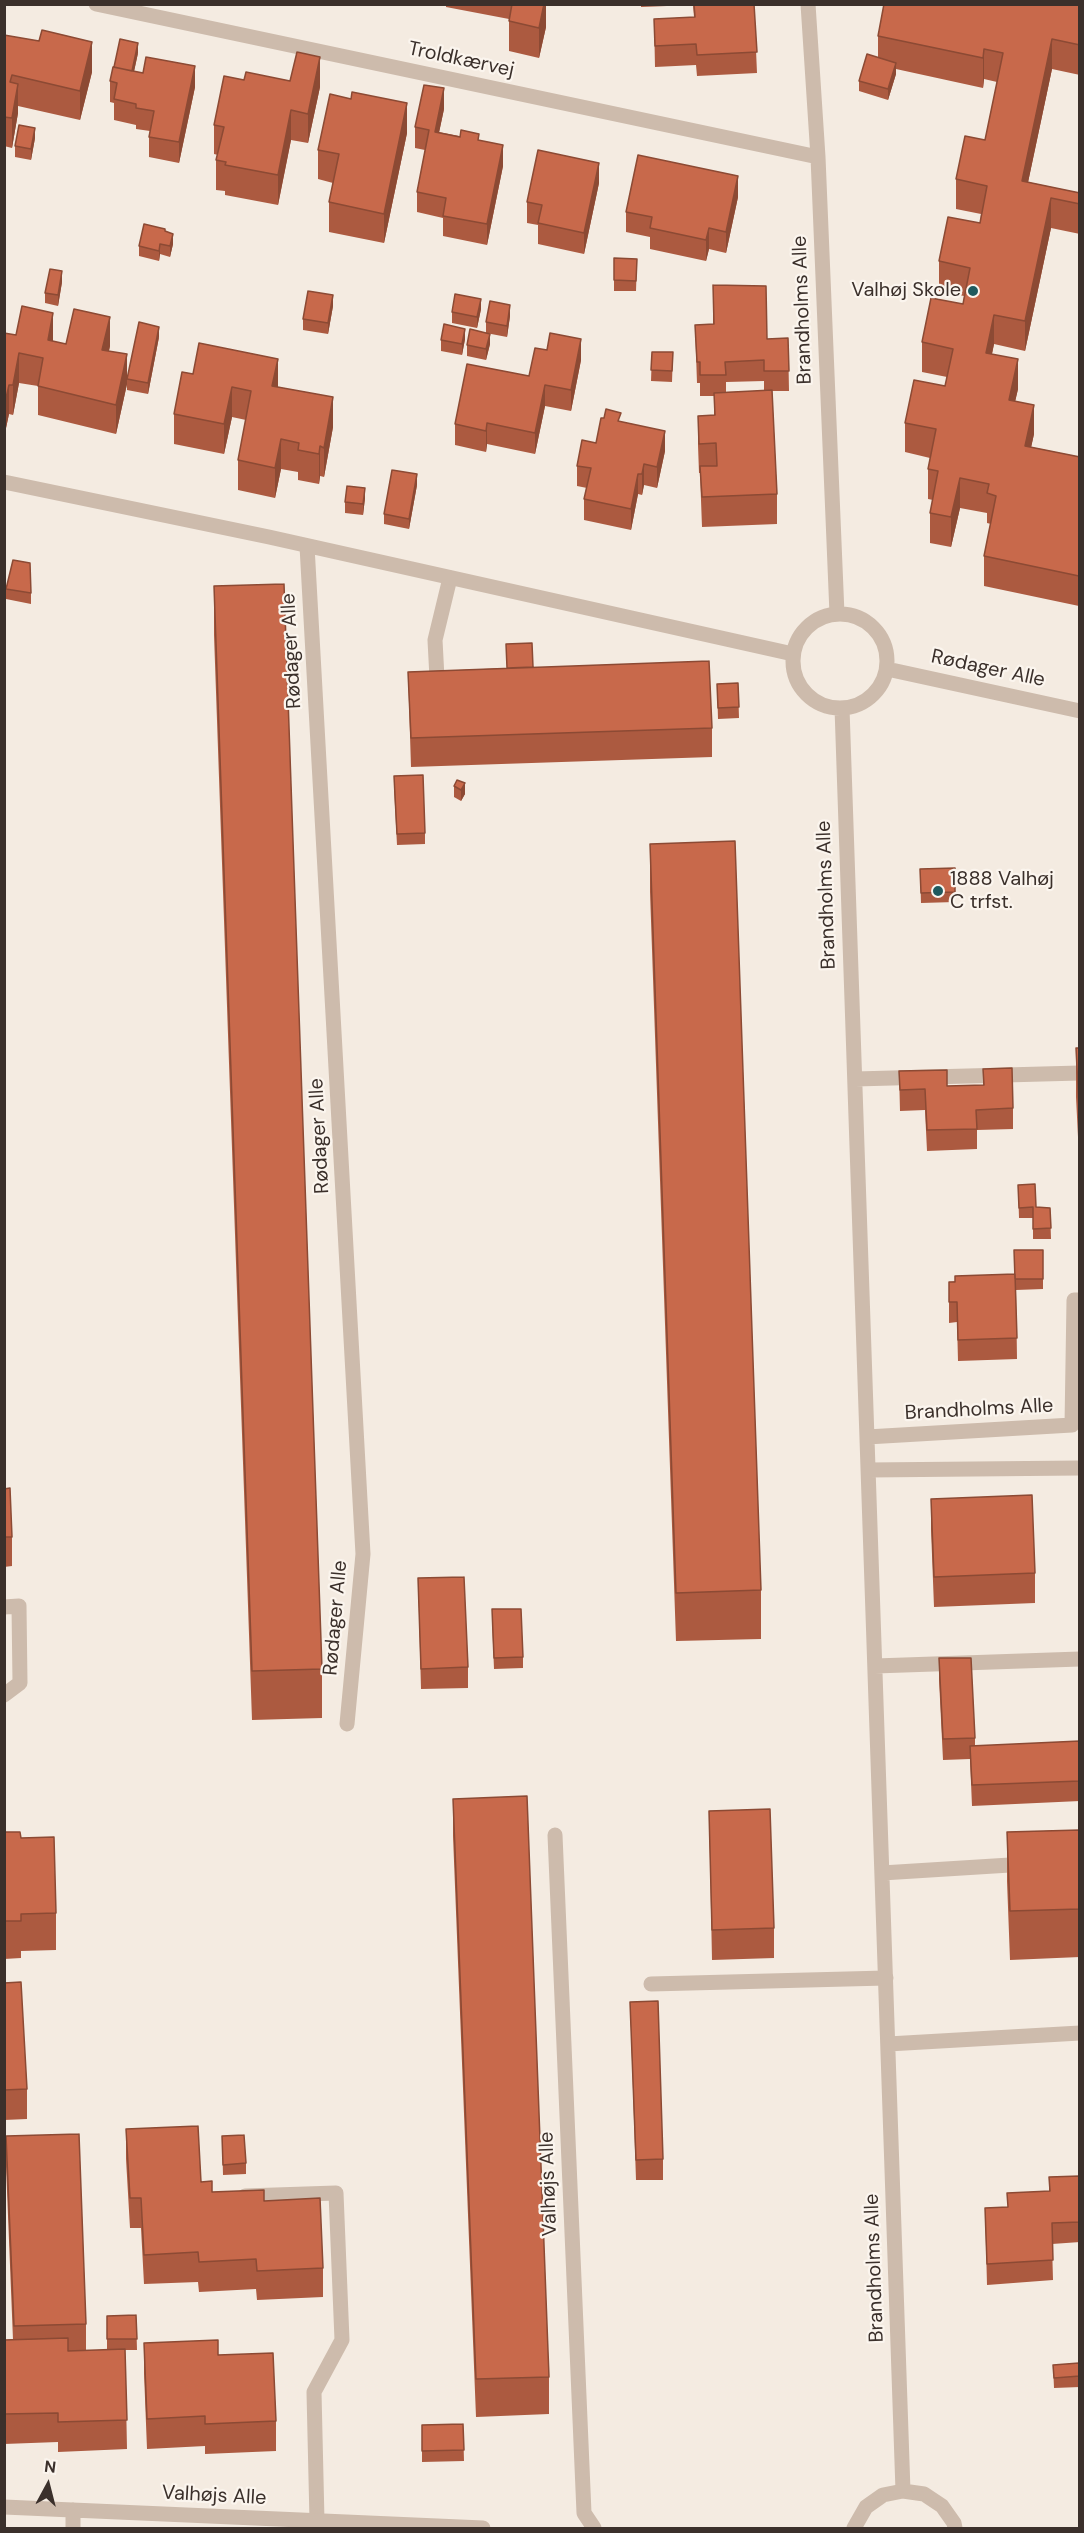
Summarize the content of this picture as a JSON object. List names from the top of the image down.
{
  "streets": {
    "street": [
      "Troldkærvej",
      "Brandholms Alle",
      "Rødager Alle",
      "Valhøjs Alle"
    ]
  },
  "crossings": [
    ["Troldkærvej", "Brandholms Alle"],
    ["Brandholms Alle", "Rødager Alle"]
  ],
  "places": ["Valhøj Skole", "1888 Valhøj C trfst."],
  "north": "top"
}
